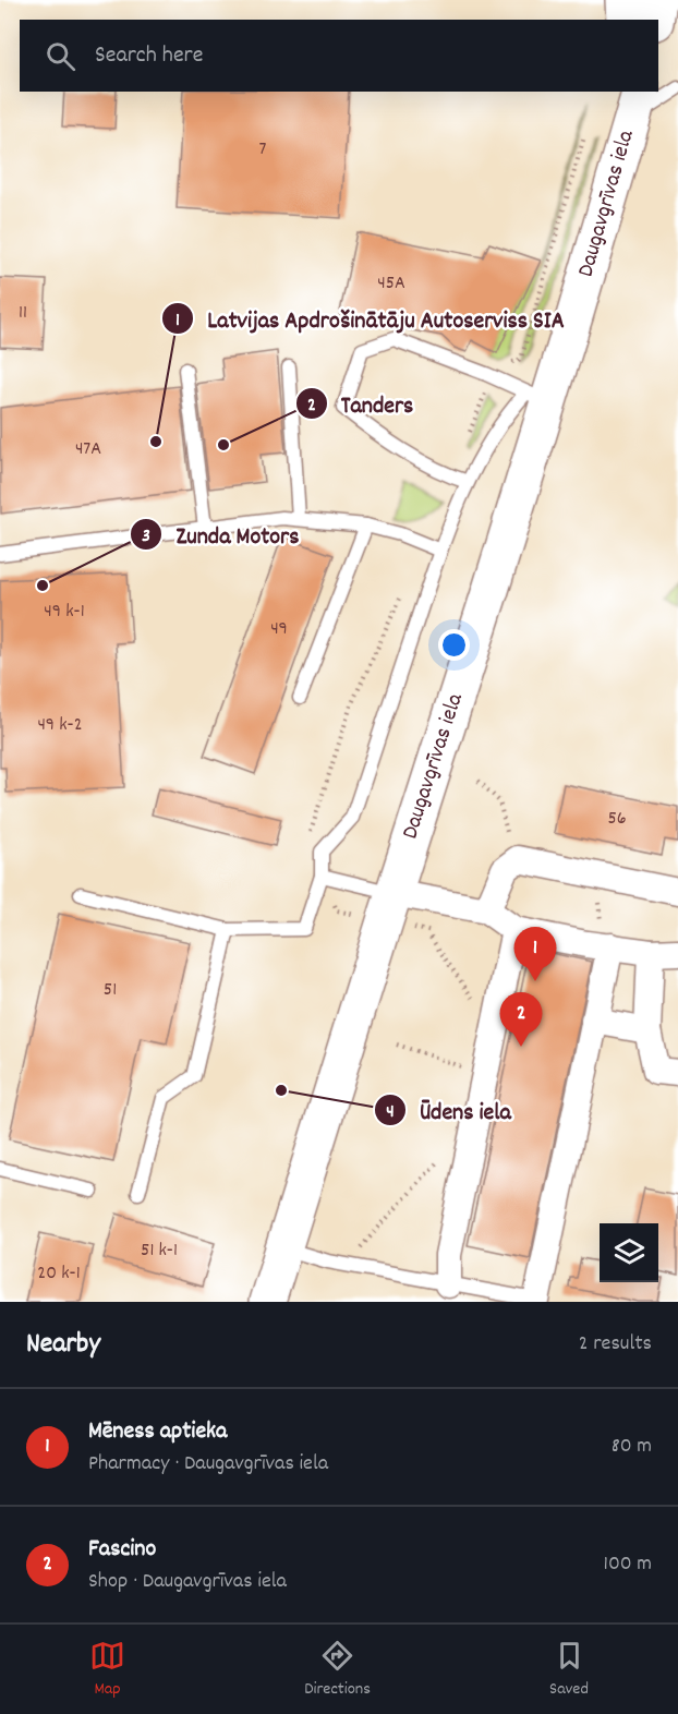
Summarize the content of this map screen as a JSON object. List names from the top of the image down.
{
  "streets": {
    "main road": ["Daugavgrīvas iela"]
  },
  "places": [
    "Latvijas Apdrošinātāju Autoserviss SIA",
    "Tanders",
    "Zunda Motors",
    "Ūdens iela"
  ],
  "house_numbers": [
    "7",
    "45A",
    "11",
    "47A",
    "49 k-1",
    "49",
    "49 k-2",
    "56",
    "51",
    "51 k-1",
    "20 k-1"
  ],
  "page": {
    "search": "Search here",
    "pins": ["1", "2"],
    "heading": ["Nearby", "2 results"],
    "list": [
      {
        "mark": "1",
        "name": "Mēness aptieka",
        "note": "Pharmacy · Daugavgrīvas iela",
        "value": "80 m"
      },
      {
        "mark": "2",
        "name": "Fascino",
        "note": "Shop · Daugavgrīvas iela",
        "value": "100 m"
      }
    ],
    "nav": ["Map", "Directions", "Saved"]
  }
}
